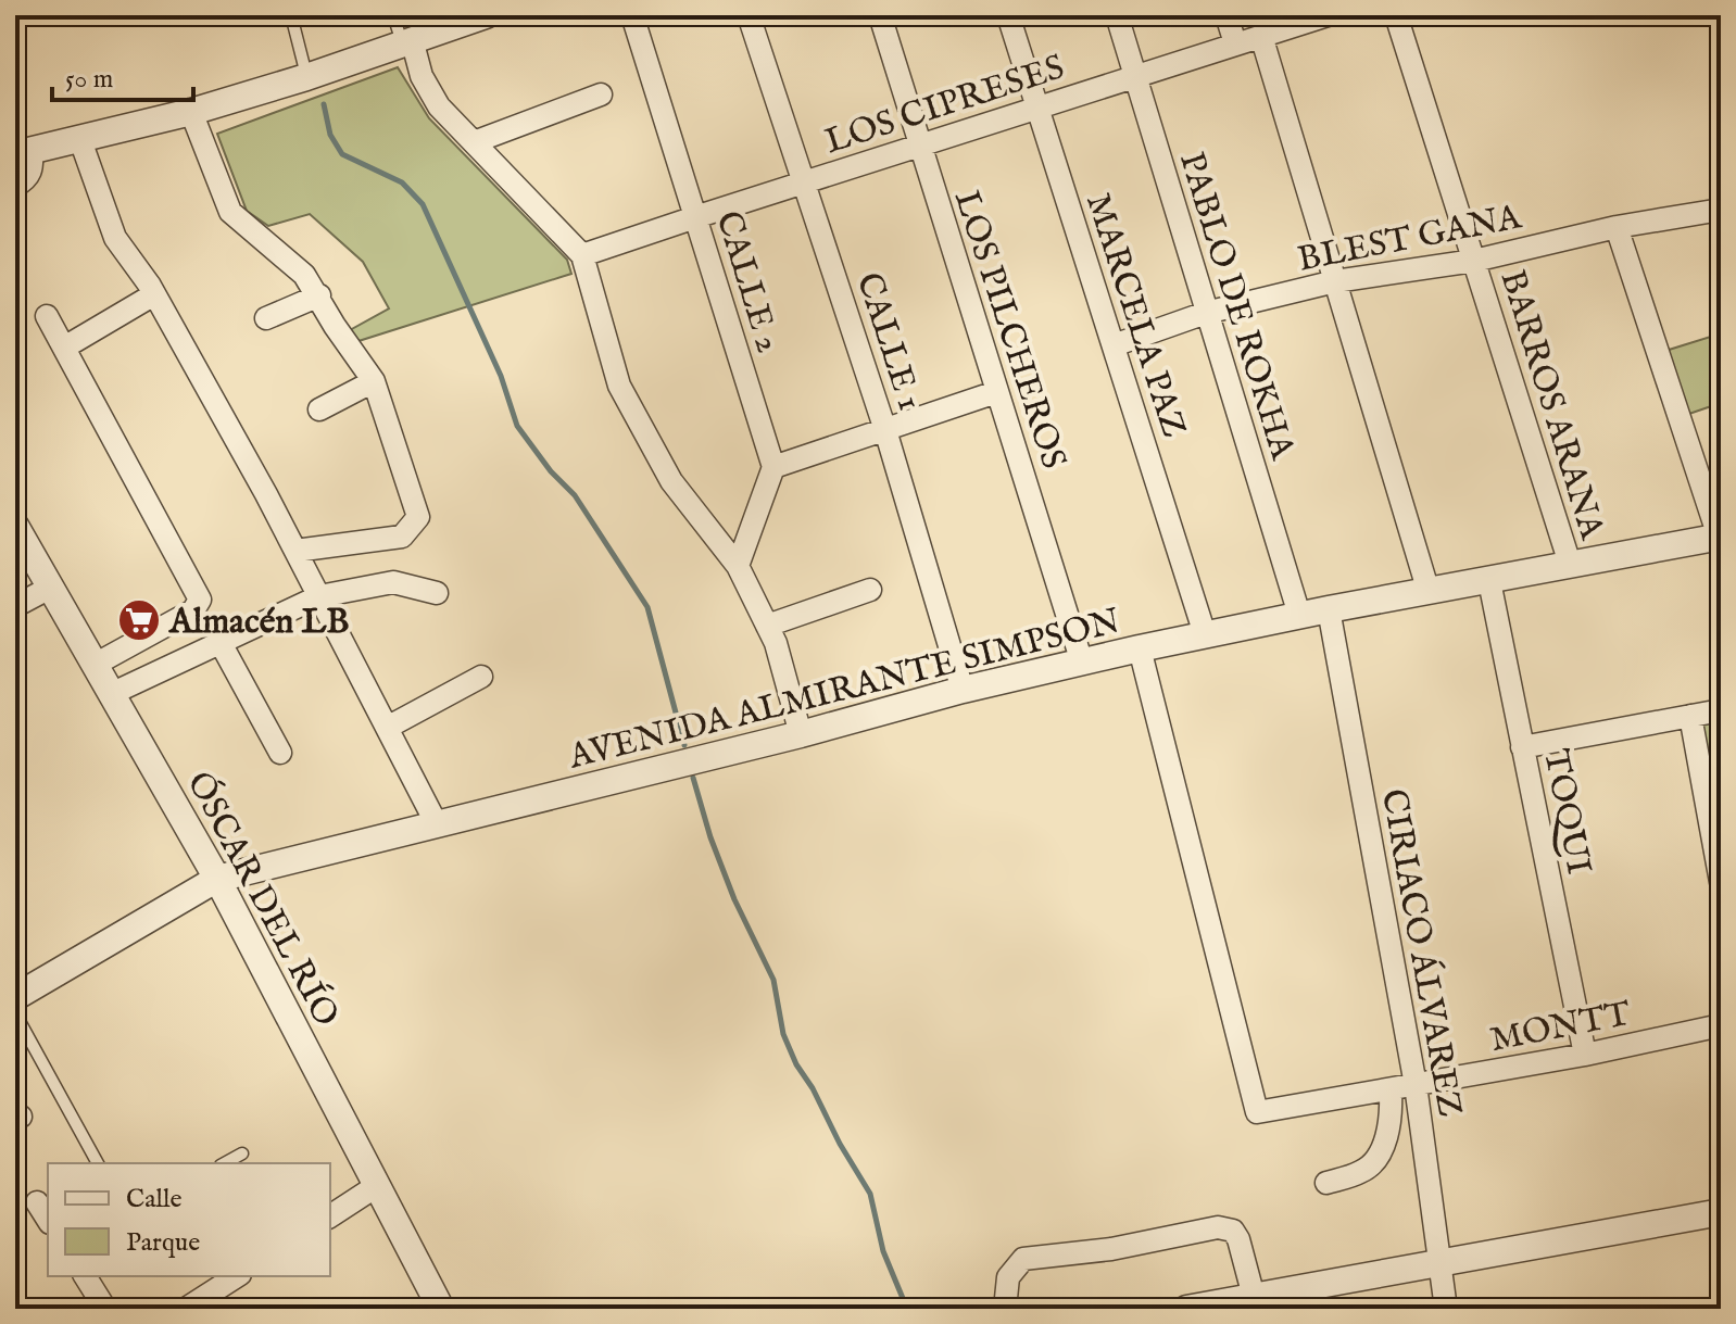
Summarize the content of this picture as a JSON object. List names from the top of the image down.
{
  "streets": {
    "street": [
      "LOS CIPRESES",
      "BLEST GANA",
      "CALLE 2",
      "PABLO DE ROKHA",
      "MARCELA PAZ",
      "LOS PILCHEROS",
      "CALLE 1",
      "BARROS ARANA",
      "AVENIDA ALMIRANTE SIMPSON",
      "TOQUI",
      "ÓSCAR DEL RÍO",
      "CIRIACO ÁLVAREZ",
      "MONTT"
    ]
  },
  "crossings": [
    ["LOS CIPRESES", "CALLE 2"],
    ["LOS CIPRESES", "PABLO DE ROKHA"],
    ["LOS CIPRESES", "MARCELA PAZ"],
    ["LOS CIPRESES", "LOS PILCHEROS"],
    ["LOS CIPRESES", "CALLE 1"],
    ["BLEST GANA", "PABLO DE ROKHA"],
    ["BLEST GANA", "MARCELA PAZ"],
    ["BLEST GANA", "BARROS ARANA"],
    ["PABLO DE ROKHA", "AVENIDA ALMIRANTE SIMPSON"],
    ["MARCELA PAZ", "AVENIDA ALMIRANTE SIMPSON"],
    ["LOS PILCHEROS", "AVENIDA ALMIRANTE SIMPSON"],
    ["CALLE 1", "AVENIDA ALMIRANTE SIMPSON"],
    ["BARROS ARANA", "AVENIDA ALMIRANTE SIMPSON"],
    ["AVENIDA ALMIRANTE SIMPSON", "TOQUI"],
    ["AVENIDA ALMIRANTE SIMPSON", "ÓSCAR DEL RÍO"],
    ["AVENIDA ALMIRANTE SIMPSON", "CIRIACO ÁLVAREZ"],
    ["AVENIDA ALMIRANTE SIMPSON", "MONTT"],
    ["TOQUI", "MONTT"],
    ["CIRIACO ÁLVAREZ", "MONTT"]
  ],
  "places": {
    "supermarket": ["Almacén LB"]
  },
  "legend": ["Calle", "Parque"],
  "scale_bar": "50 m"
}
